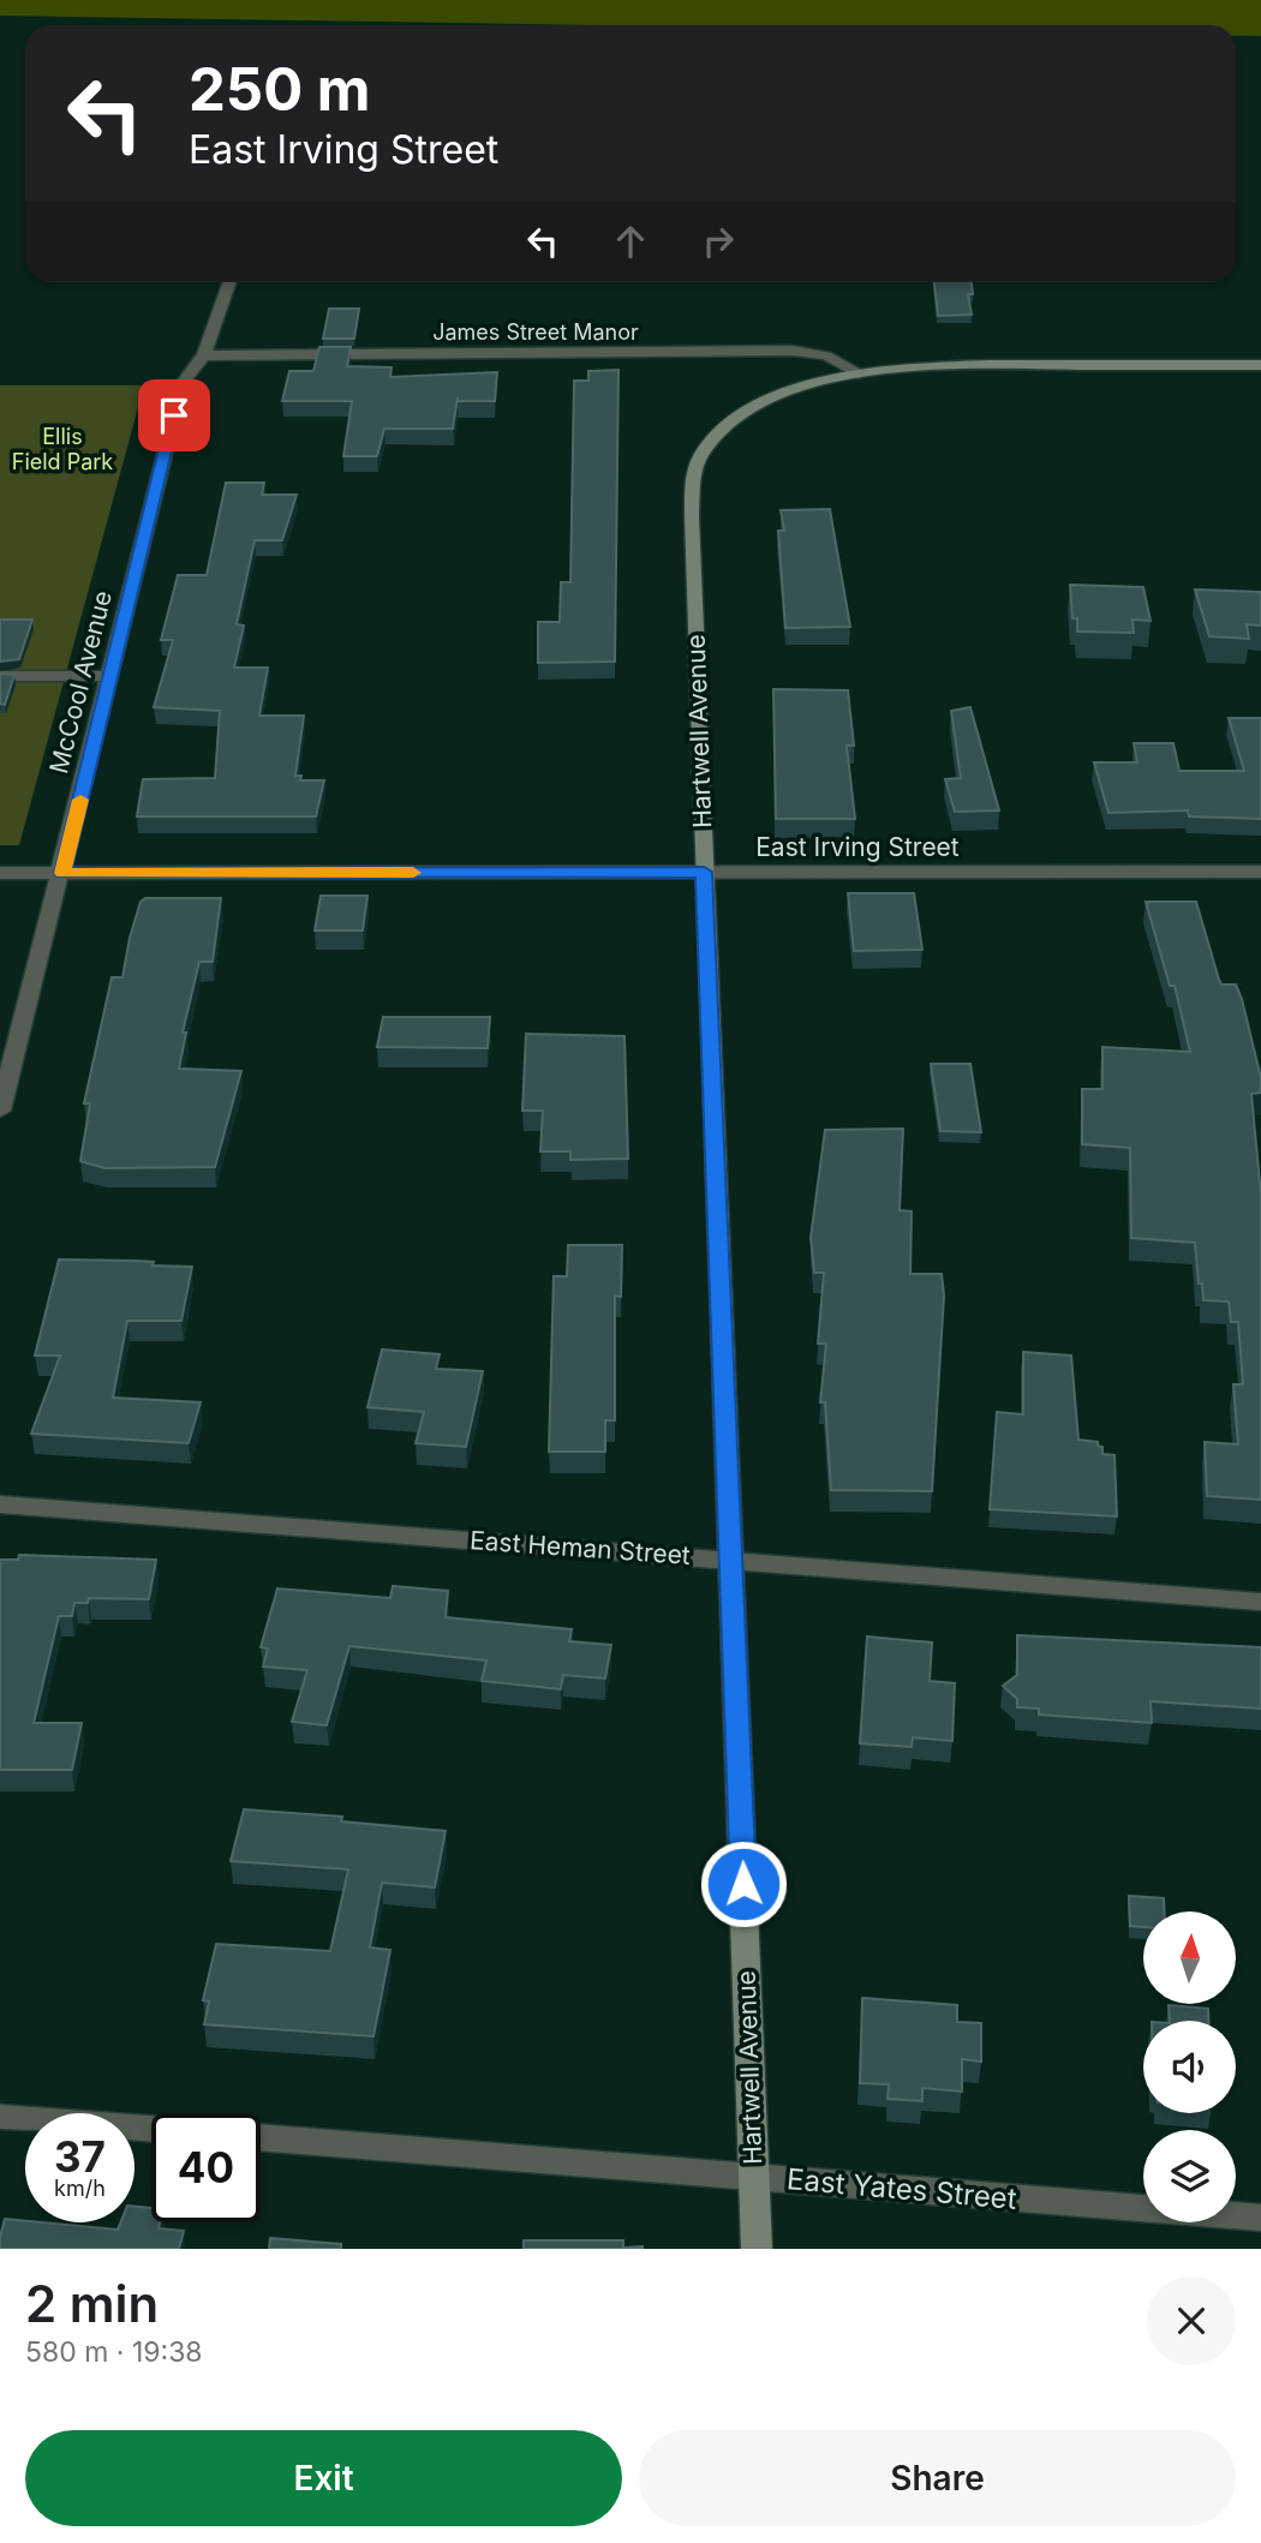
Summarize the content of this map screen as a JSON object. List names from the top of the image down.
{
  "streets": {
    "street": [
      "James Street Manor",
      "McCool Avenue",
      "Hartwell Avenue",
      "East Irving Street",
      "East Heman Street",
      "East Yates Street"
    ]
  },
  "crossings": [
    ["James Street Manor", "McCool Avenue"],
    ["James Street Manor", "Hartwell Avenue"],
    ["McCool Avenue", "East Irving Street"],
    ["Hartwell Avenue", "East Irving Street"],
    ["Hartwell Avenue", "East Heman Street"],
    ["Hartwell Avenue", "East Yates Street"]
  ],
  "parks": ["Ellis Field Park"],
  "north": "top",
  "page": {
    "turn": ["250 m", "East Irving Street"],
    "speed": "37 km/h",
    "limit": "40",
    "heading": ["2 min", "580 m · 19:38"],
    "buttons": ["Exit", "Share"]
  }
}
